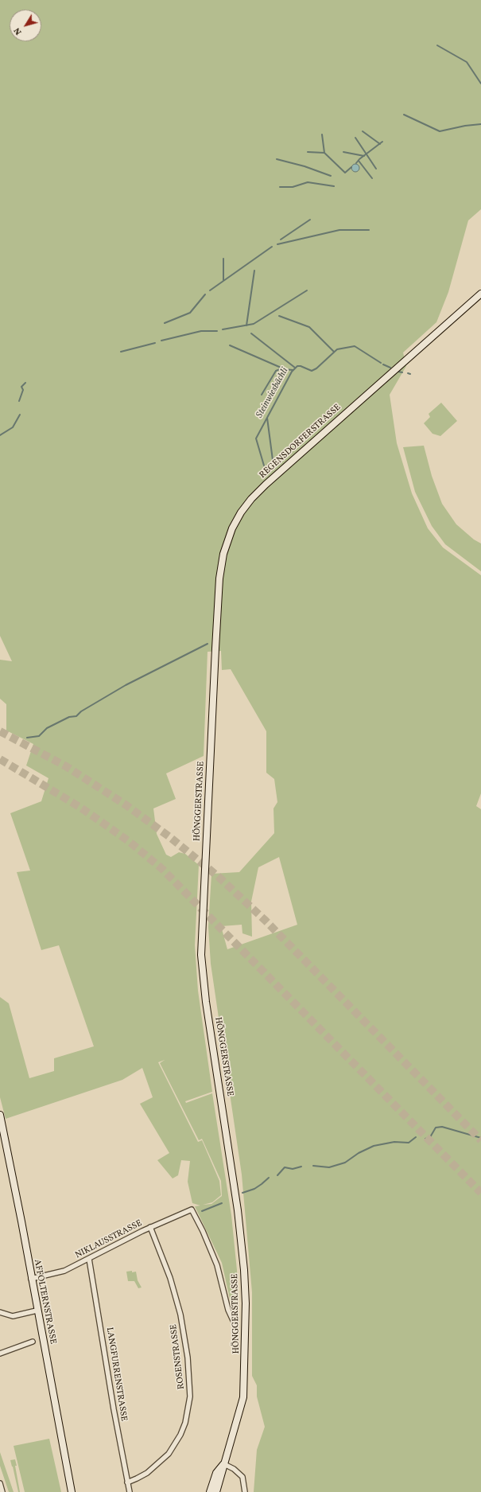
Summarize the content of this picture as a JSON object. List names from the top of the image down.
{
  "streets": {
    "main road": ["REGENSDORFERSTRASSE", "HÖNGGERSTRASSE", "AFFOLTERNSTRASSE"],
    "street": ["NIKLAUSSTRASSE", "ROSENSTRASSE", "LANGFURRENSTRASSE"]
  },
  "crossings": [
    ["REGENSDORFERSTRASSE", "HÖNGGERSTRASSE"],
    ["NIKLAUSSTRASSE", "AFFOLTERNSTRASSE"],
    ["NIKLAUSSTRASSE", "ROSENSTRASSE"],
    ["NIKLAUSSTRASSE", "LANGFURRENSTRASSE"],
    ["ROSENSTRASSE", "LANGFURRENSTRASSE"]
  ],
  "water": ["Steinwiesbächli"],
  "north": "bottom left"
}
